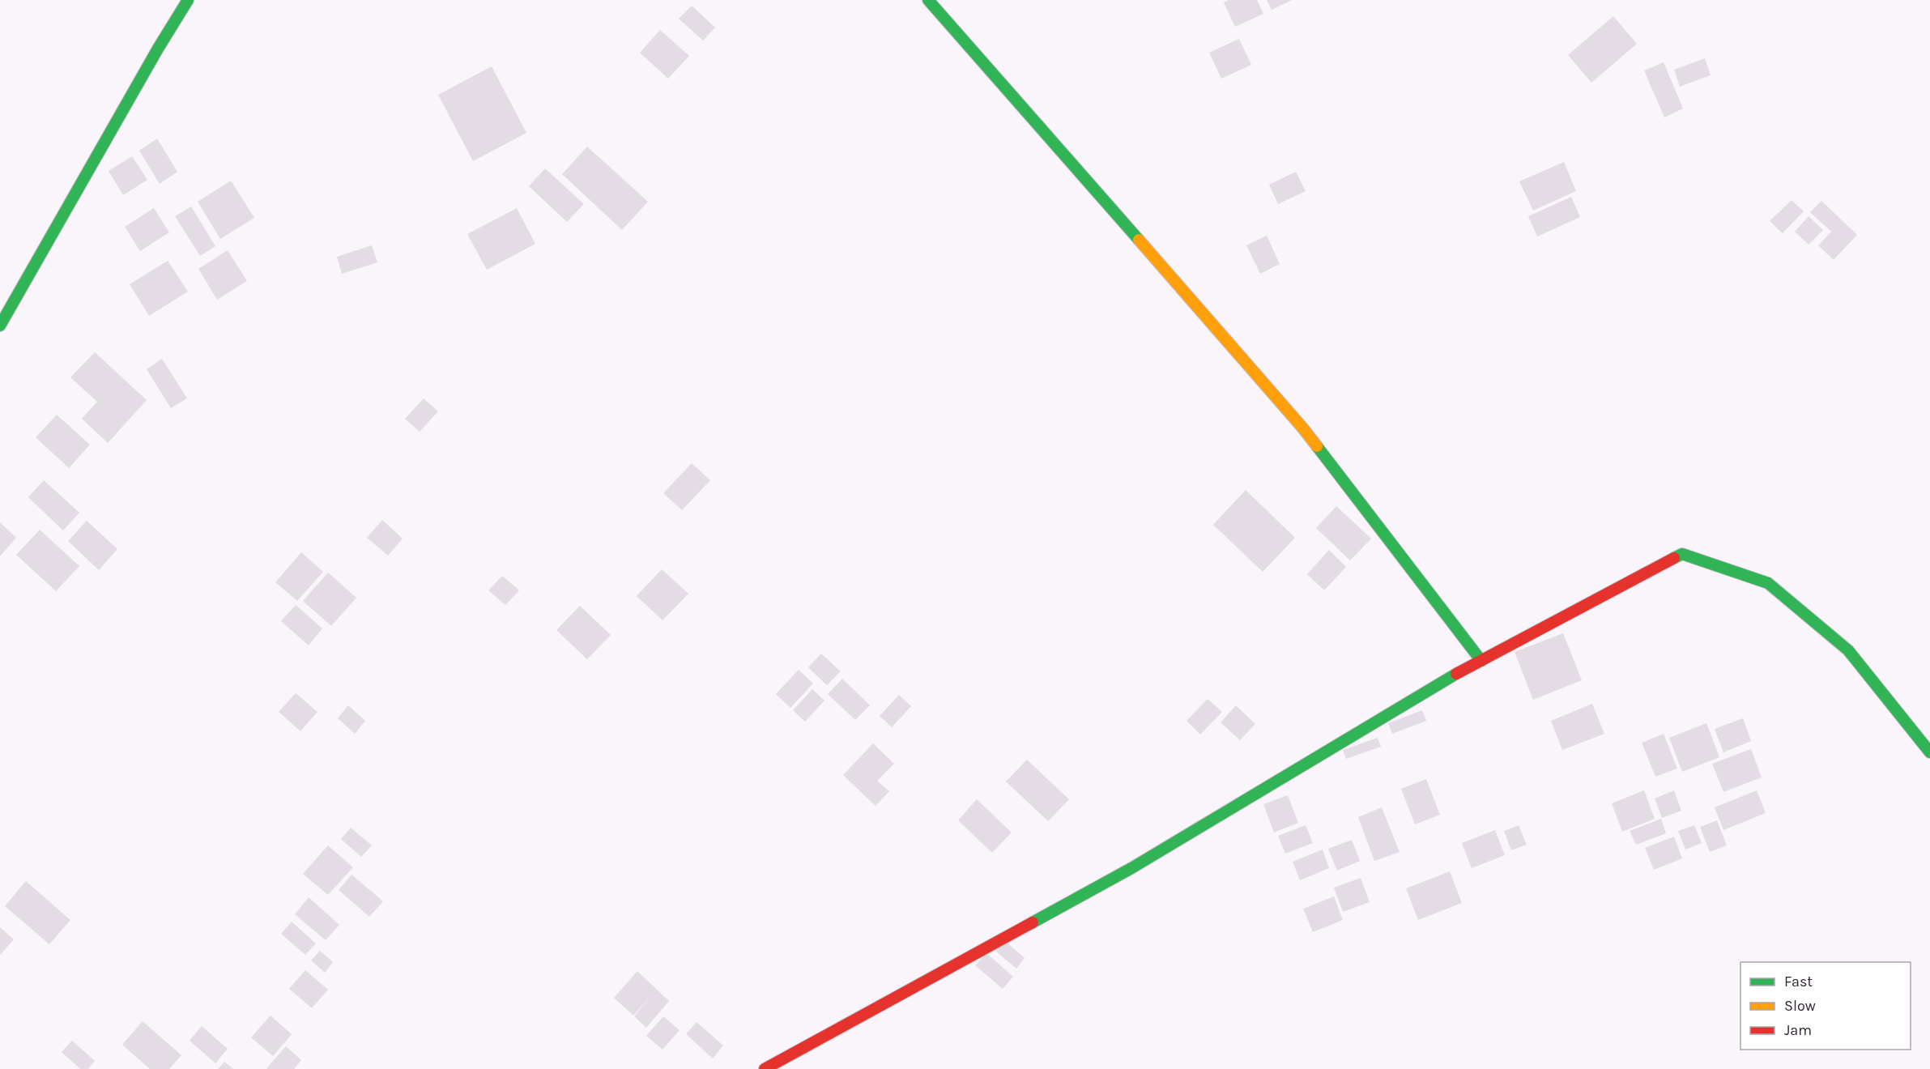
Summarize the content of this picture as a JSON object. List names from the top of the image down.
{
  "legend": ["Fast", "Slow", "Jam"]
}
